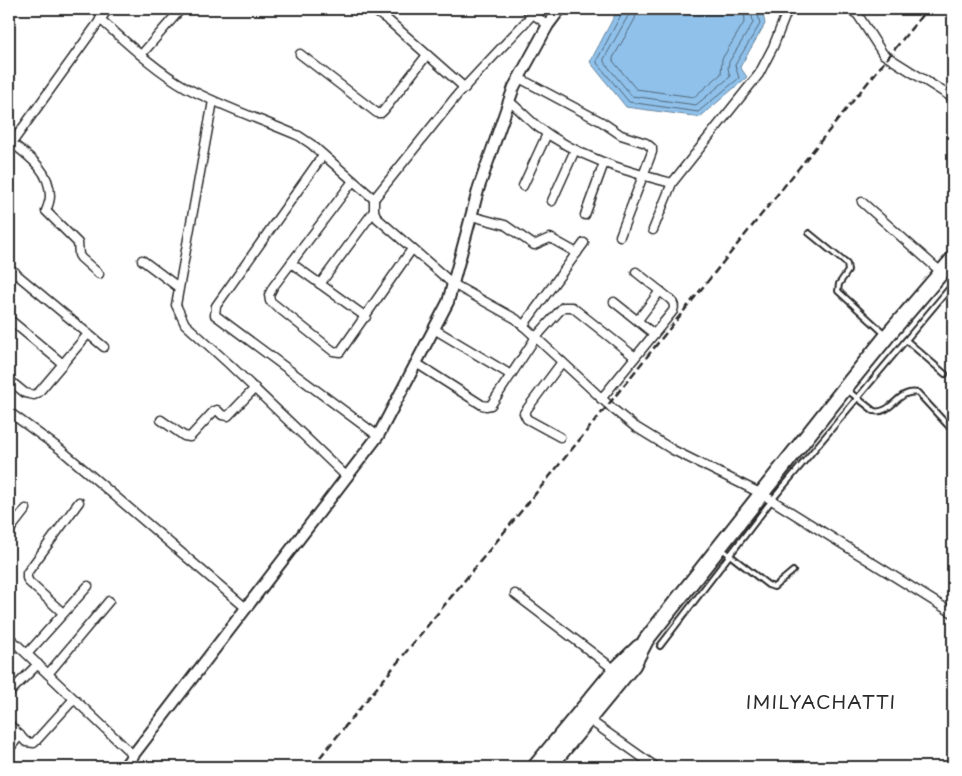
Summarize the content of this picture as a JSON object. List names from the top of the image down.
{
  "districts": ["IMILYACHATTI"]
}
